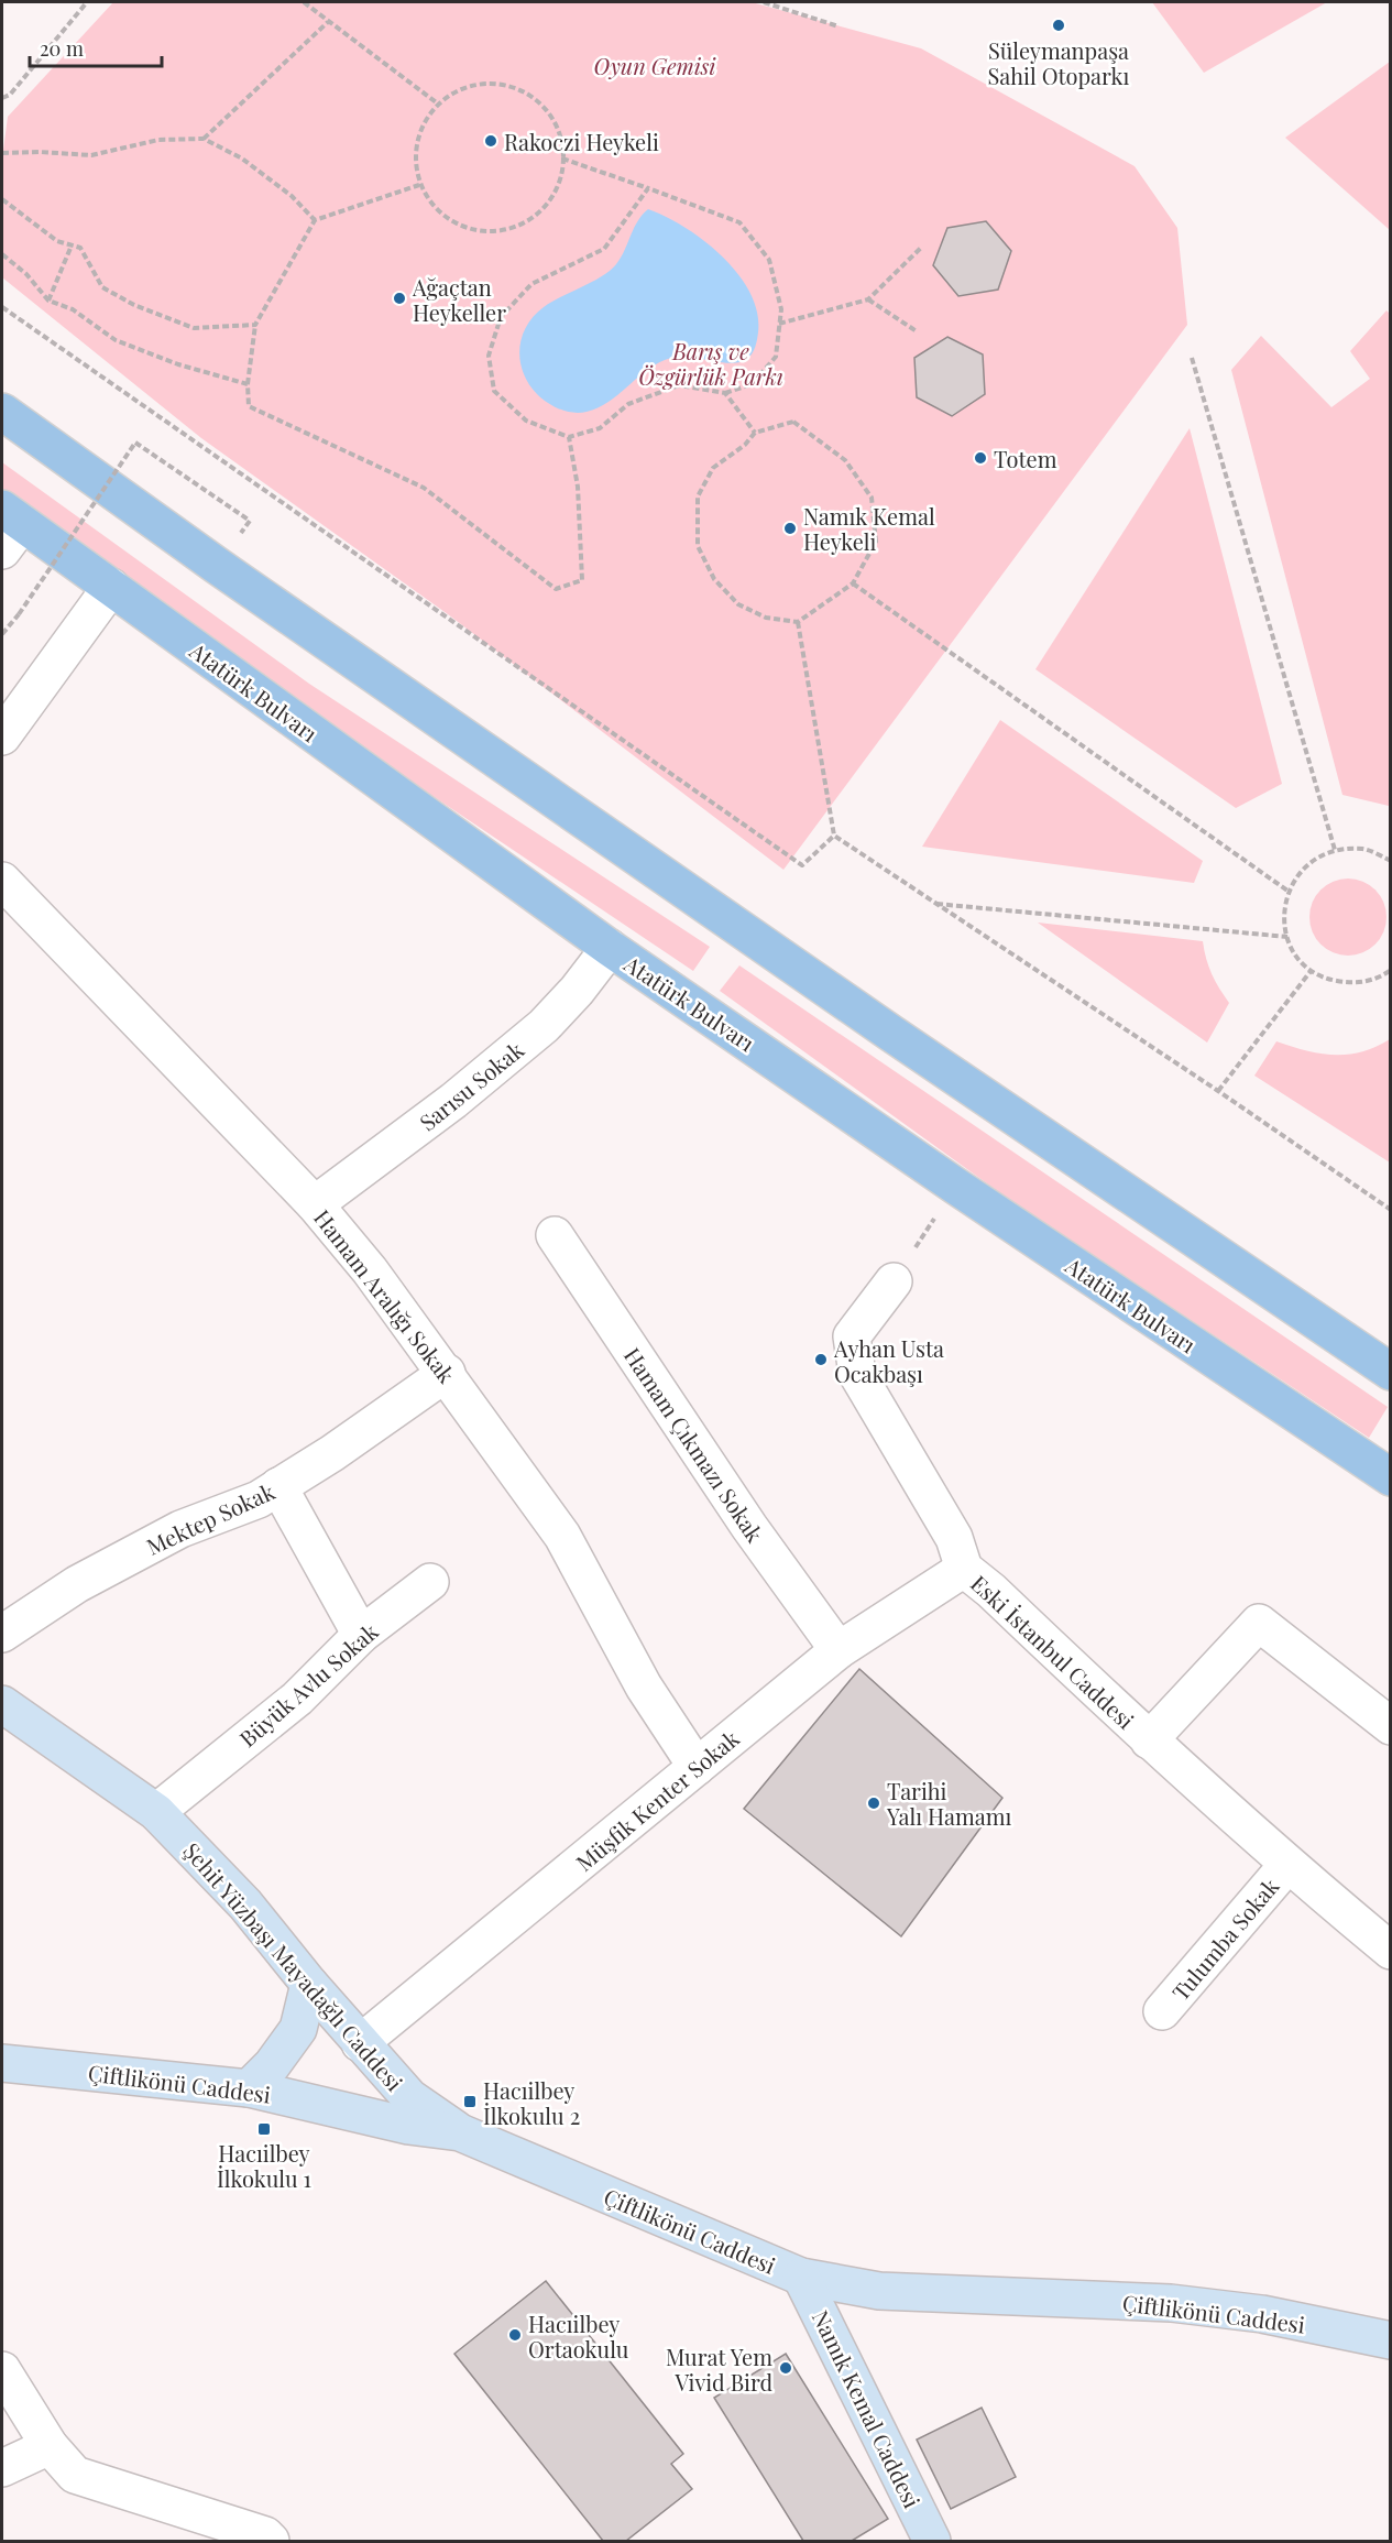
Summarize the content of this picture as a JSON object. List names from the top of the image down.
{
  "streets": {
    "main road": ["Atatürk Bulvarı"],
    "street": [
      "Sarısu Sokak",
      "Hamam Aralığı Sokak",
      "Hamam Çıkmazı Sokak",
      "Mektep Sokak",
      "Eski İstanbul Caddesi",
      "Büyük Avlu Sokak",
      "Müşfik Kenter Sokak",
      "Tulumba Sokak",
      "Şehit Yüzbaşı Mayadağlı Caddesi",
      "Çiftlikönü Caddesi",
      "Namık Kemal Caddesi"
    ]
  },
  "crossings": [
    ["Atatürk Bulvarı", "Sarısu Sokak"],
    ["Sarısu Sokak", "Hamam Aralığı Sokak"],
    ["Hamam Aralığı Sokak", "Mektep Sokak"],
    ["Hamam Aralığı Sokak", "Müşfik Kenter Sokak"],
    ["Hamam Çıkmazı Sokak", "Müşfik Kenter Sokak"],
    ["Eski İstanbul Caddesi", "Müşfik Kenter Sokak"],
    ["Eski İstanbul Caddesi", "Tulumba Sokak"],
    ["Büyük Avlu Sokak", "Şehit Yüzbaşı Mayadağlı Caddesi"],
    ["Müşfik Kenter Sokak", "Şehit Yüzbaşı Mayadağlı Caddesi"],
    ["Şehit Yüzbaşı Mayadağlı Caddesi", "Çiftlikönü Caddesi"],
    ["Çiftlikönü Caddesi", "Namık Kemal Caddesi"]
  ],
  "parks": ["Oyun Gemisi", "Barış ve Özgürlük Parkı"],
  "places": {
    "other": [
      "Süleymanpaşa Sahil Otoparkı",
      "Rakoczi Heykeli",
      "Ağaçtan Heykeller",
      "Totem",
      "Namık Kemal Heykeli",
      "Ayhan Usta Ocakbaşı",
      "Tarihi Yalı Hamamı",
      "Hacıilbey Ortaokulu",
      "Murat Yem Vivid Bird"
    ],
    "transit": ["Hacıilbey İlkokulu 2", "Hacıilbey İlkokulu 1"]
  },
  "scale_bar": "20 m"
}
